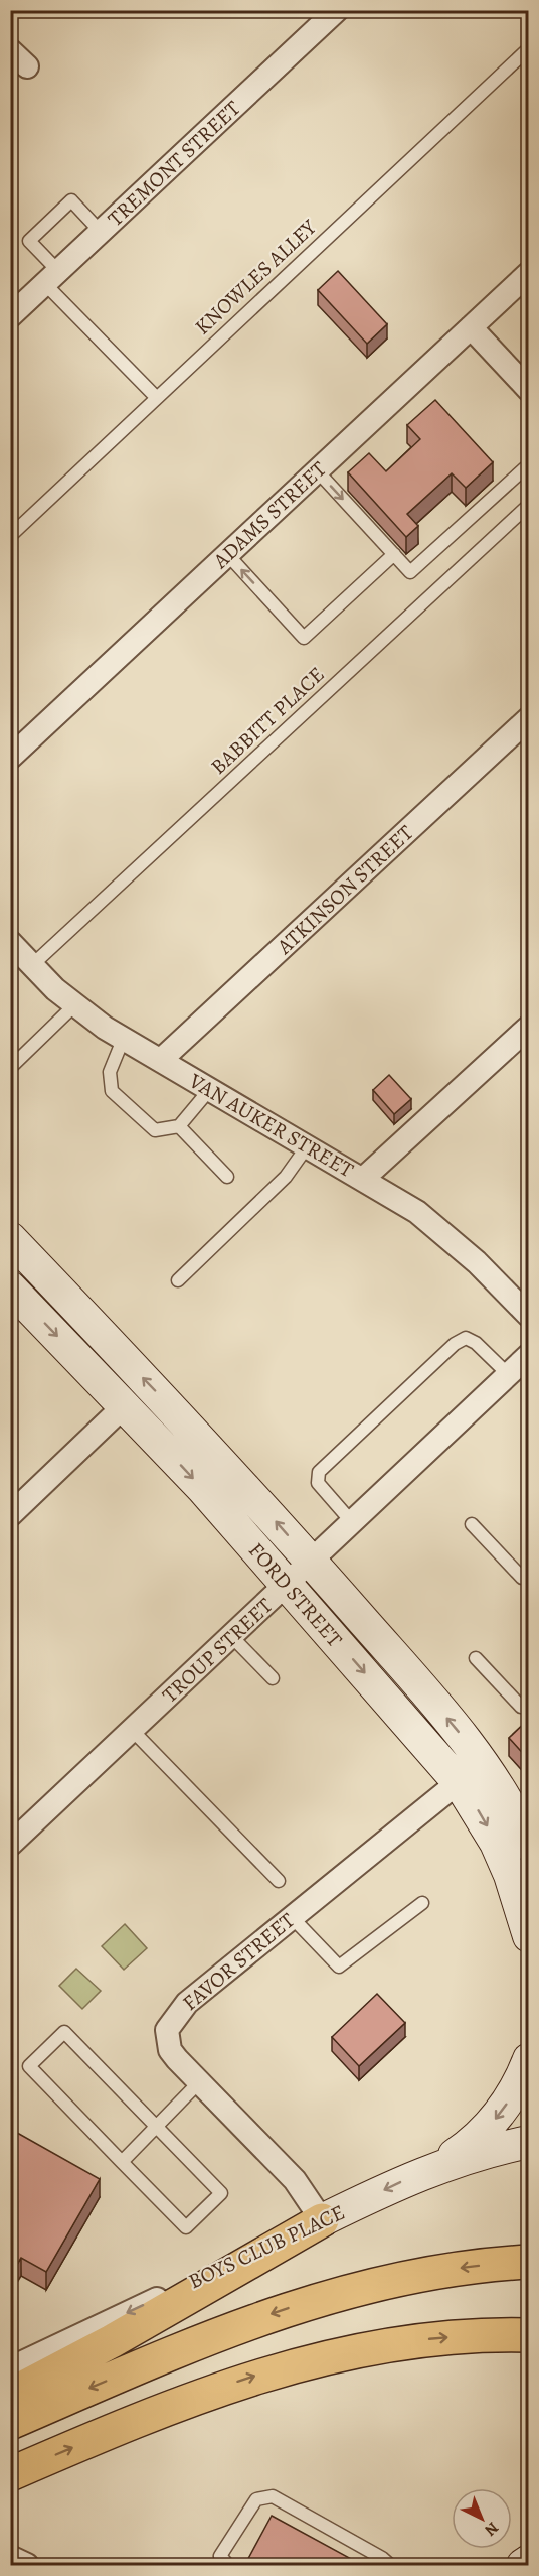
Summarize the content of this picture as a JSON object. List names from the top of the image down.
{
  "streets": {
    "main road": ["FORD STREET", "BOYS CLUB PLACE"],
    "street": [
      "TREMONT STREET",
      "ADAMS STREET",
      "ATKINSON STREET",
      "VAN AUKER STREET",
      "TROUP STREET",
      "FAVOR STREET"
    ],
    "lane": ["KNOWLES ALLEY", "BABBITT PLACE"]
  },
  "crossings": [
    ["BABBITT PLACE", "VAN AUKER STREET"],
    ["ATKINSON STREET", "VAN AUKER STREET"],
    ["FORD STREET", "TROUP STREET"],
    ["FORD STREET", "FAVOR STREET"],
    ["FAVOR STREET", "BOYS CLUB PLACE"]
  ],
  "one_way": ["BOYS CLUB PLACE"],
  "north": "bottom right"
}
